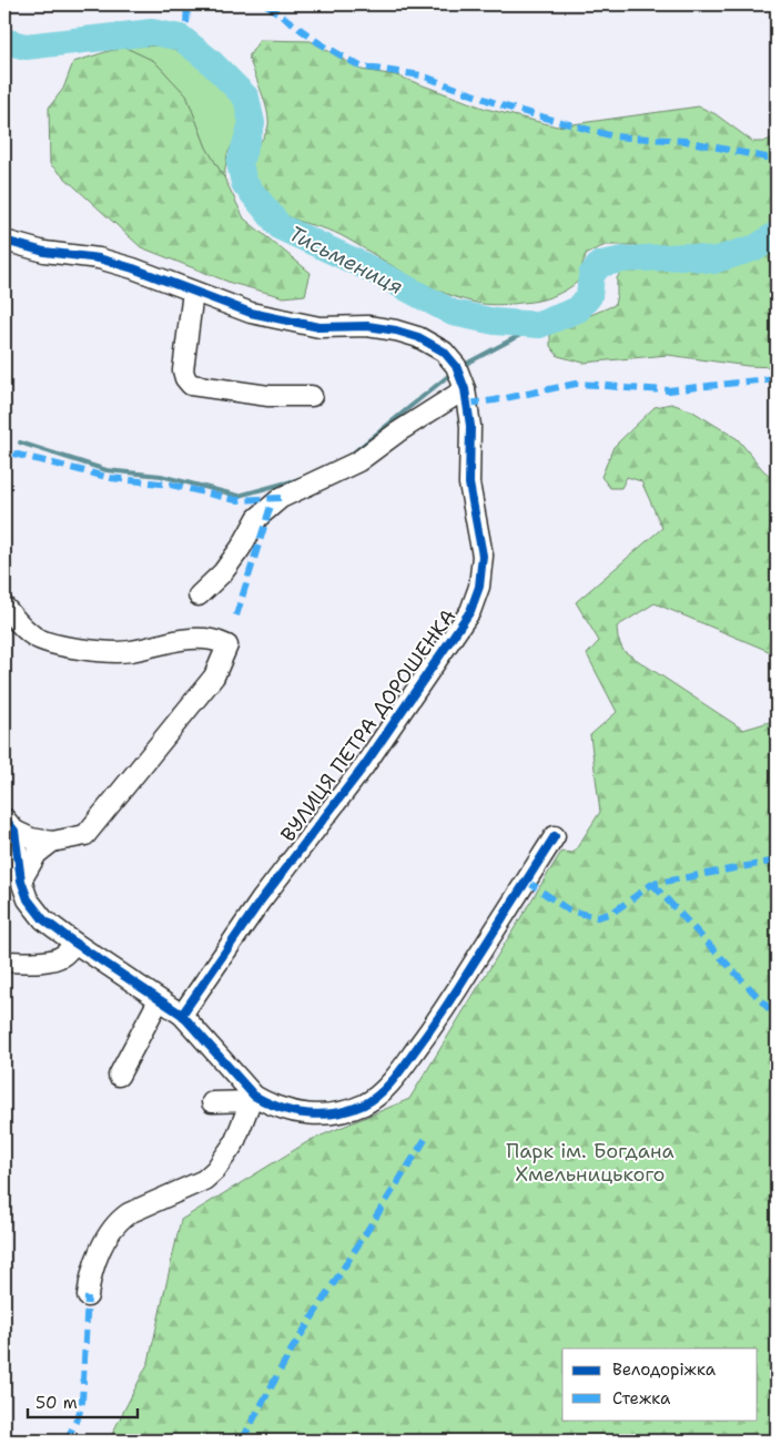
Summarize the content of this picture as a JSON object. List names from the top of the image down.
{
  "streets": {
    "street": ["ВУЛИЦЯ ПЕТРА ДОРОШЕНКА"]
  },
  "water": ["Тисьмениця"],
  "parks": ["Парк ім. Богдана Хмельницького"],
  "legend": ["Велодоріжка", "Стежка"],
  "scale_bar": "50 m"
}
